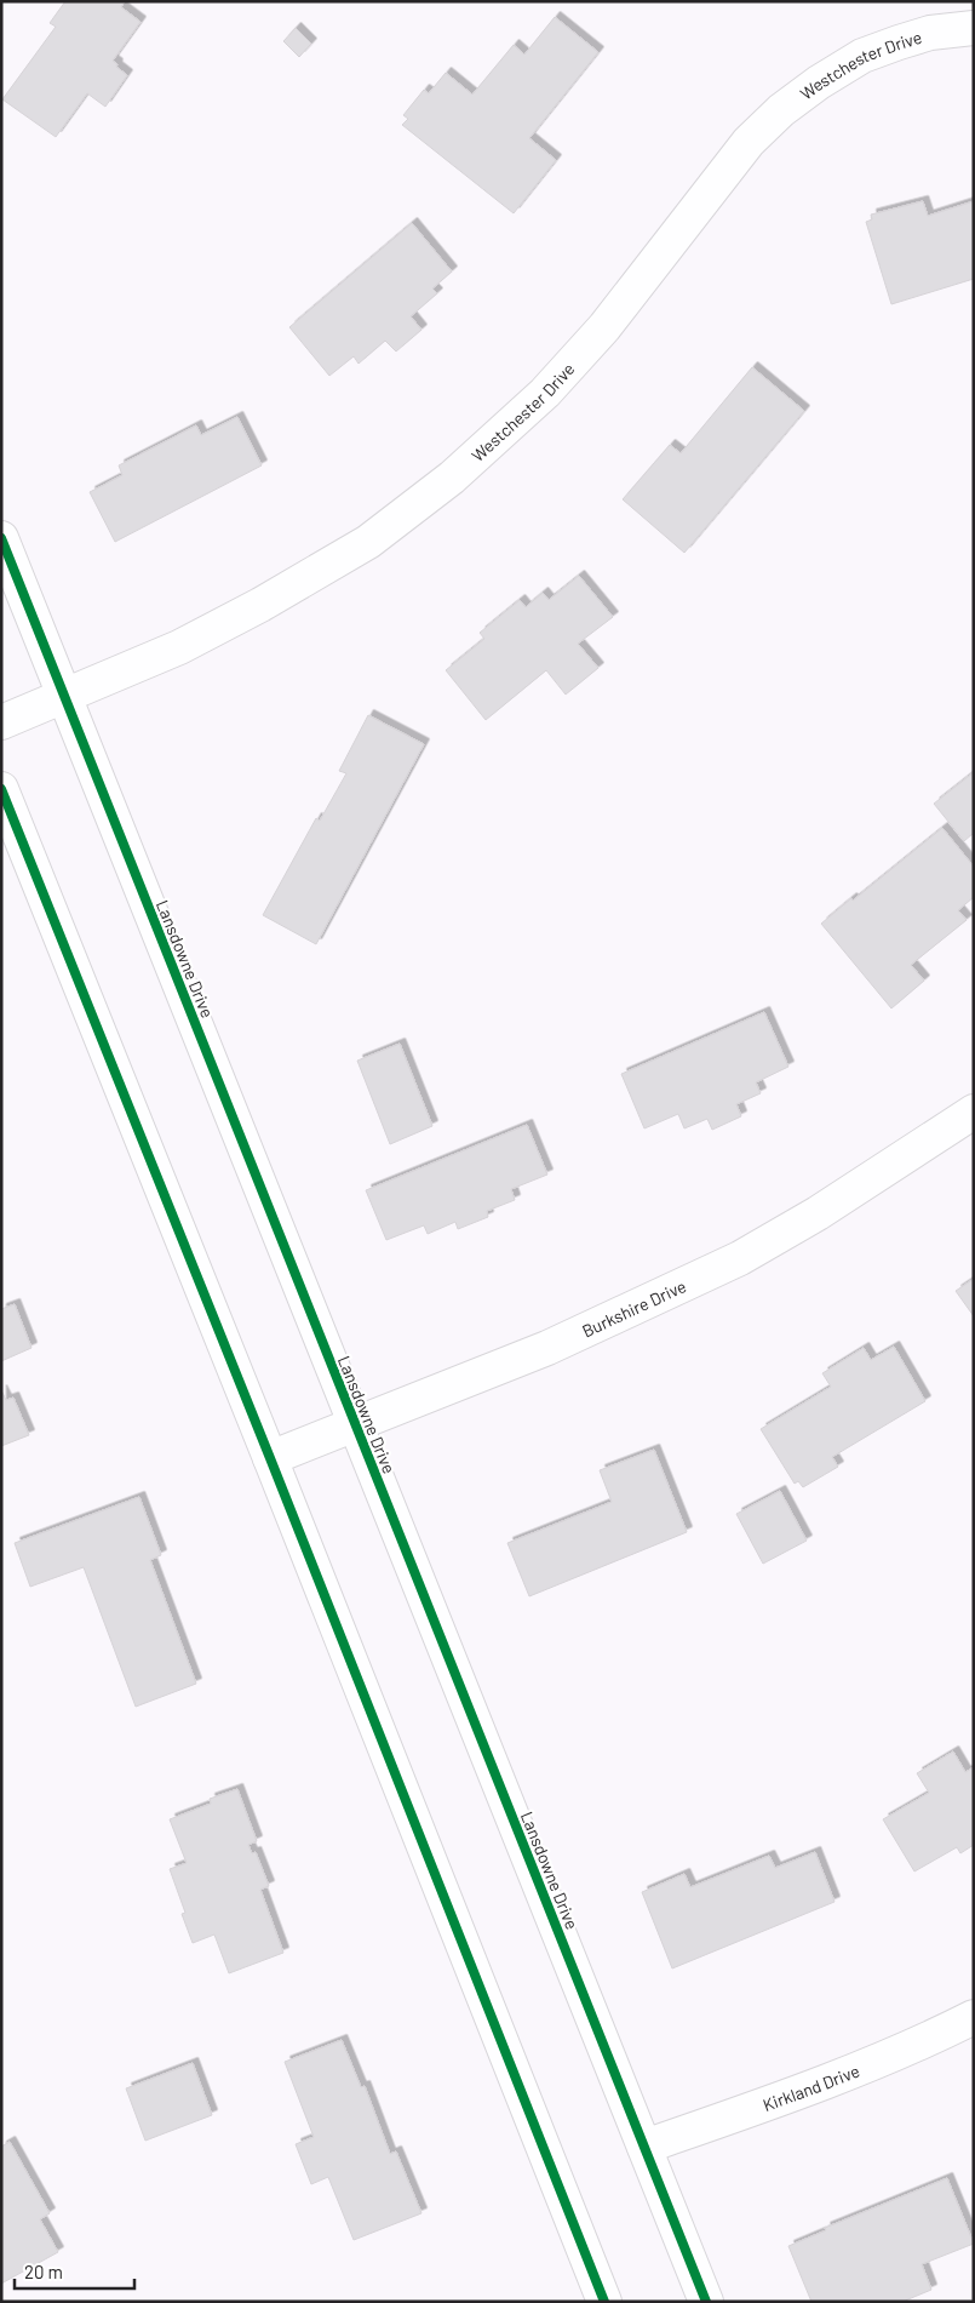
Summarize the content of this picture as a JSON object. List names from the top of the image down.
{
  "streets": {
    "street": [
      "Westchester Drive",
      "Lansdowne Drive",
      "Burkshire Drive",
      "Kirkland Drive"
    ]
  },
  "crossings": [
    ["Westchester Drive", "Lansdowne Drive"],
    ["Lansdowne Drive", "Burkshire Drive"],
    ["Lansdowne Drive", "Kirkland Drive"]
  ],
  "scale_bar": "20 m"
}
